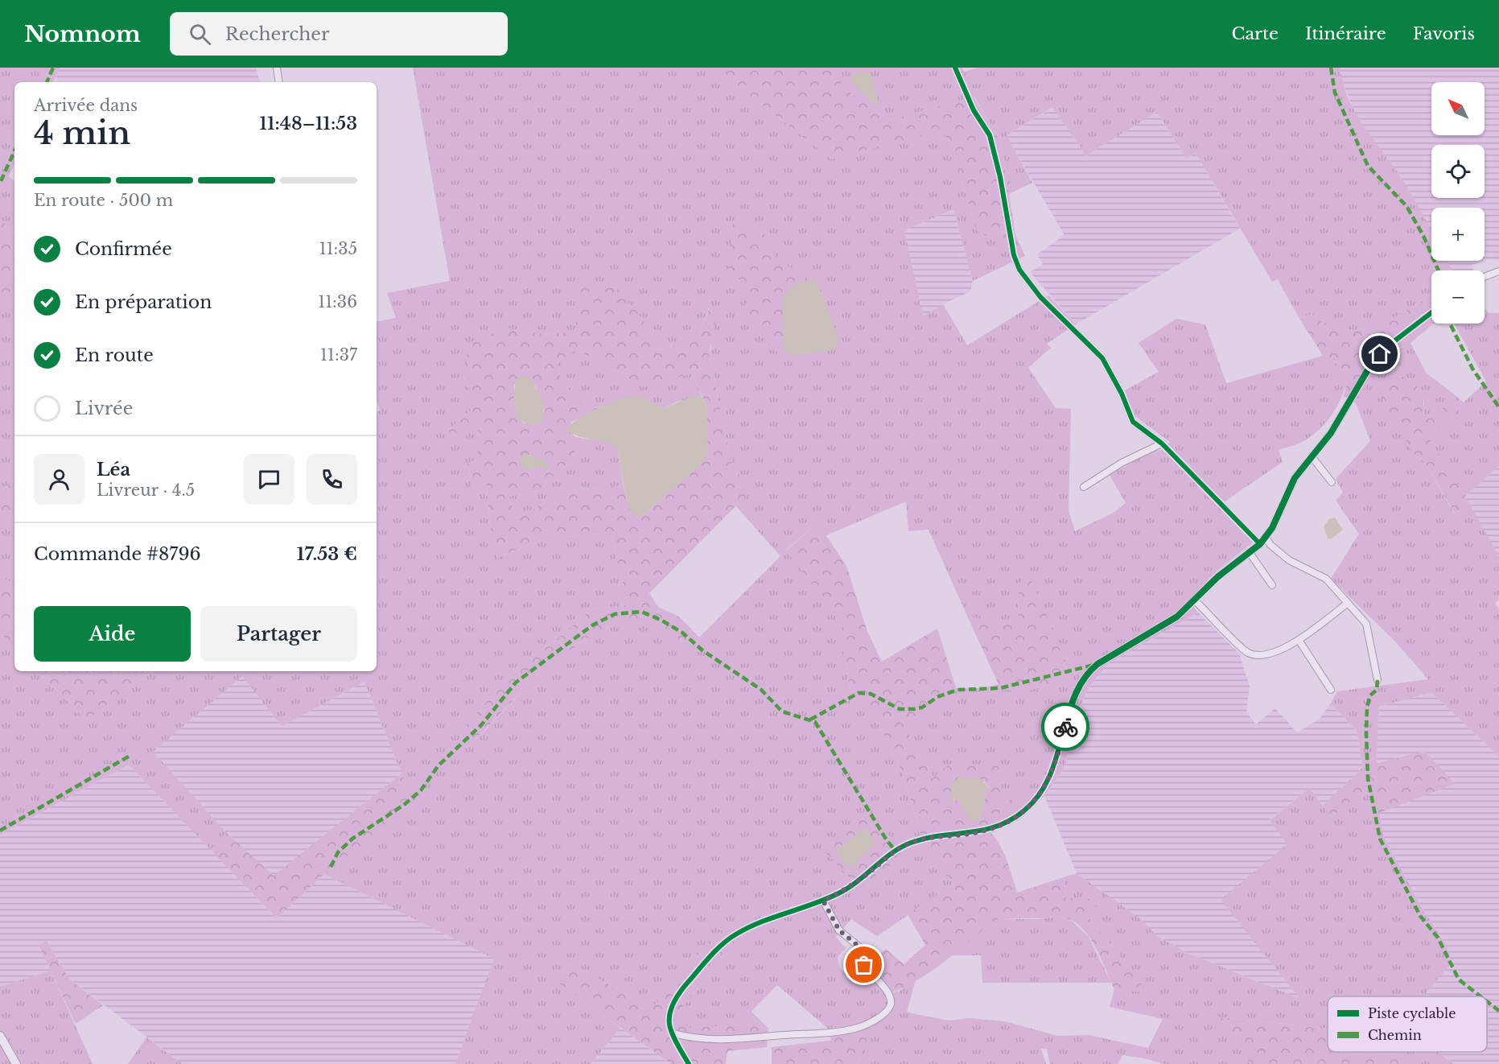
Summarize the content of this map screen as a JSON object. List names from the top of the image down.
{
  "legend": ["Piste cyclable", "Chemin"],
  "north": "top left",
  "page": {
    "header": "Nomnom",
    "search": "Rechercher",
    "nav": ["Carte", "Itinéraire", "Favoris"],
    "map_buttons": ["+", "−"],
    "heading": ["4 min", "Arrivée dans", "11:48–11:53"],
    "panel": [
      "Léa",
      "Livreur · 4.5",
      "Commande #8796",
      "17.53 €"
    ],
    "bar": "En route · 500 m",
    "list": [
      ["Confirmée", "11:35"],
      ["En préparation", "11:36"],
      ["En route", "11:37"],
      "Livrée"
    ],
    "buttons": ["Aide", "Partager"]
  }
}
